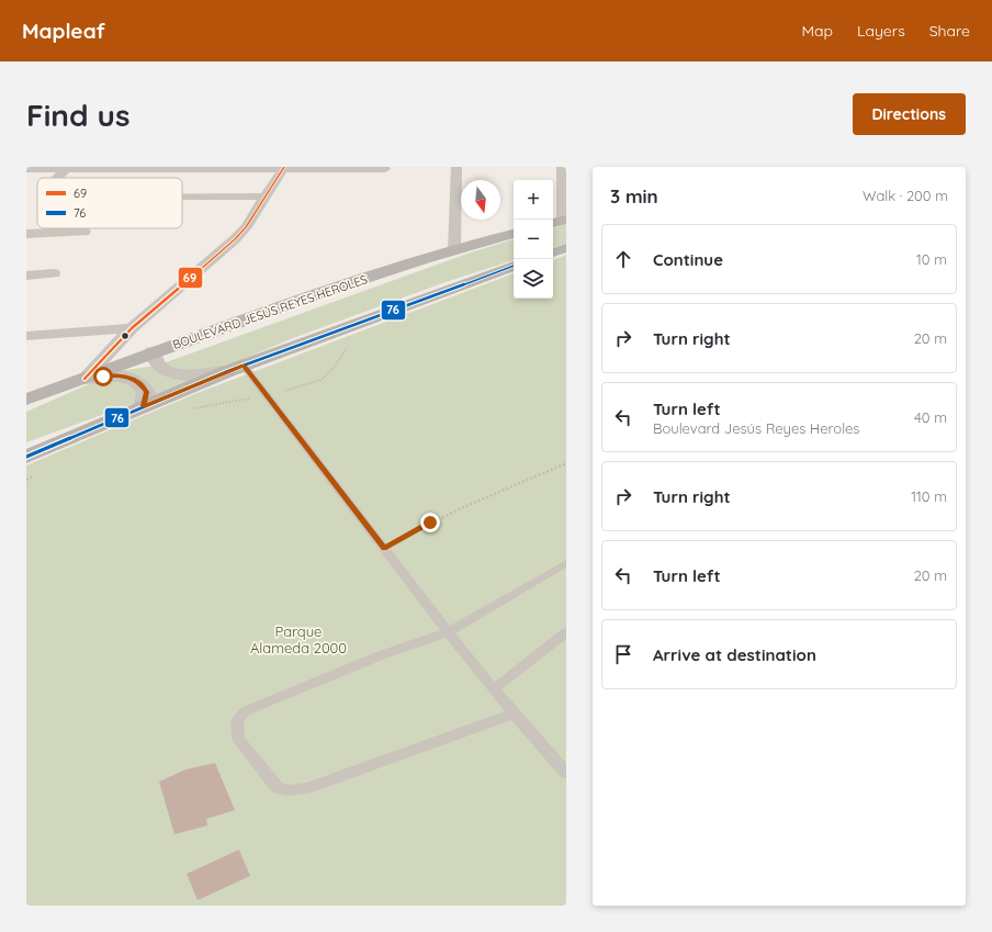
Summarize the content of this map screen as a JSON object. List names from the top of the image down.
{
  "streets": {
    "main road": ["BOULEVARD JESÚS REYES HEROLES"]
  },
  "parks": ["Parque Alameda 2000"],
  "lines": ["transit line 69", "transit line 76"],
  "legend": ["69", "76"],
  "north": "bottom",
  "page": {
    "header": "Mapleaf",
    "nav": ["Map", "Layers", "Share"],
    "buttons": "Directions",
    "title": "Find us",
    "heading": ["3 min", "Walk · 200 m"],
    "map_buttons": ["+", "−"],
    "list": [
      ["Continue", "10 m"],
      ["Turn right", "20 m"],
      ["Turn left", "Boulevard Jesús Reyes Heroles", "40 m"],
      ["Turn right", "110 m"],
      ["Turn left", "20 m"],
      "Arrive at destination"
    ]
  }
}
